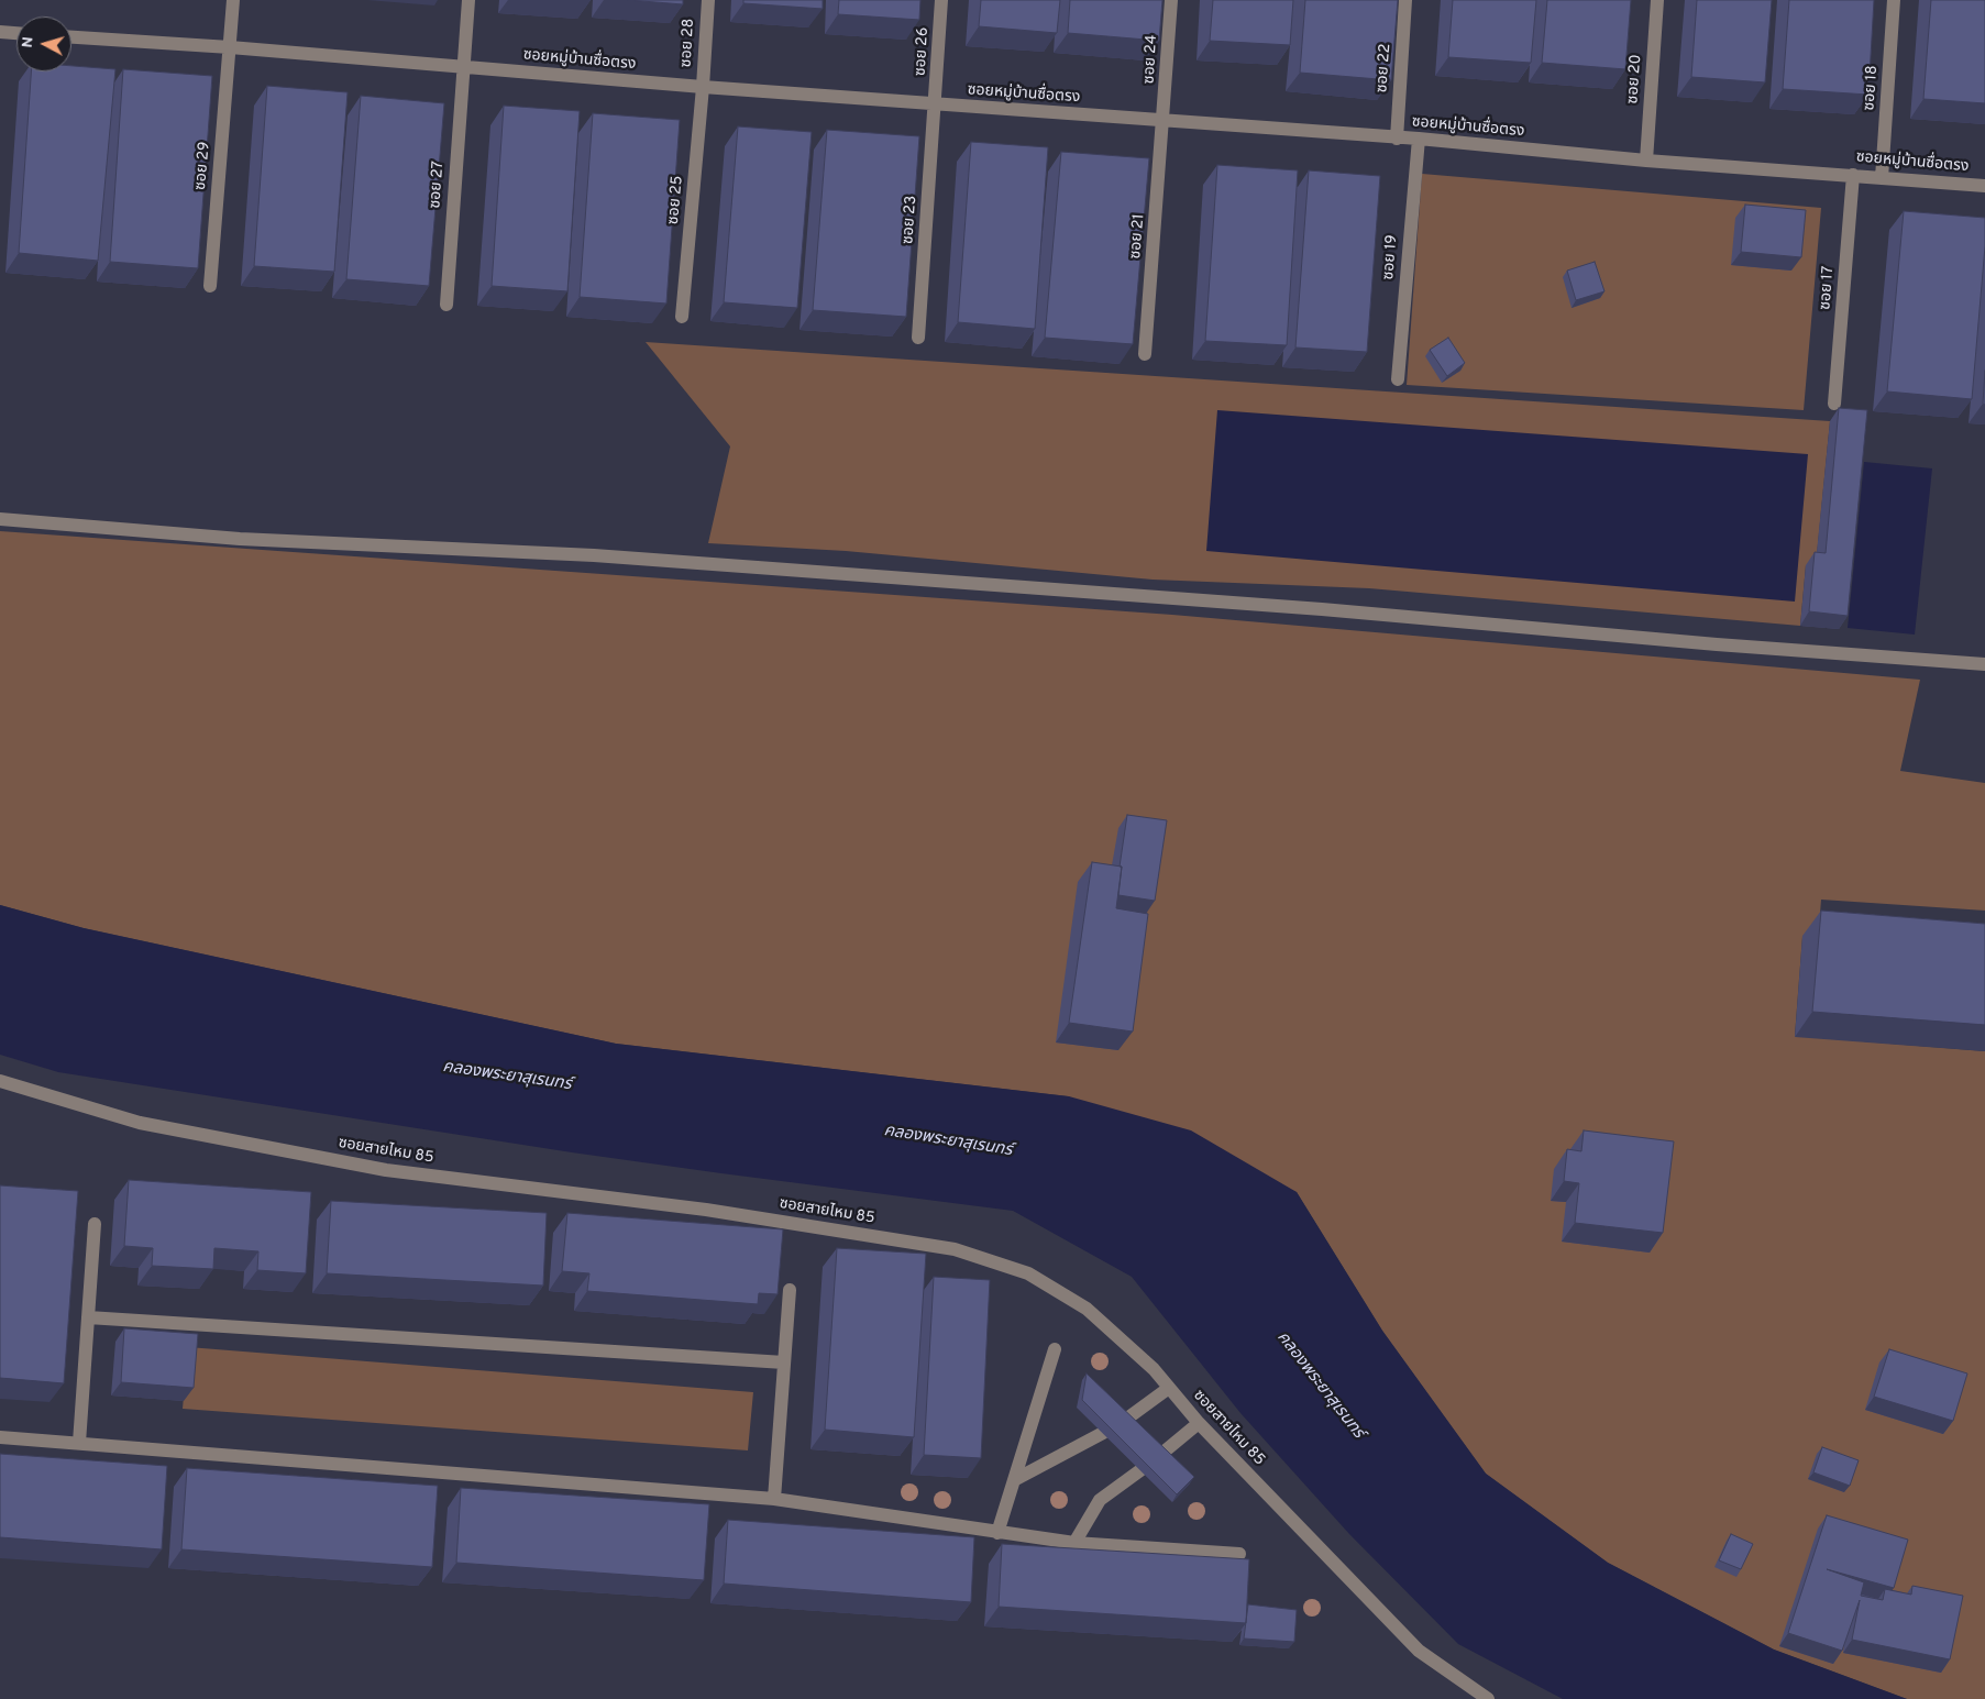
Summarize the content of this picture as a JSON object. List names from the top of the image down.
{
  "streets": {
    "street": [
      "ซอย 28",
      "ซอย 26",
      "ซอย 24",
      "ซอยหมู่บ้านซื่อตรง",
      "ซอย 22",
      "ซอย 20",
      "ซอย 18",
      "ซอย 29",
      "ซอย 27",
      "ซอย 25",
      "ซอย 23",
      "ซอย 21",
      "ซอย 19",
      "ซอย 17",
      "ซอยสายไหม 85"
    ]
  },
  "crossings": [
    ["ซอย 28", "ซอยหมู่บ้านซื่อตรง"],
    ["ซอย 28", "ซอย 25"],
    ["ซอย 26", "ซอยหมู่บ้านซื่อตรง"],
    ["ซอย 26", "ซอย 23"],
    ["ซอย 24", "ซอยหมู่บ้านซื่อตรง"],
    ["ซอย 24", "ซอย 21"],
    ["ซอยหมู่บ้านซื่อตรง", "ซอย 22"],
    ["ซอยหมู่บ้านซื่อตรง", "ซอย 20"],
    ["ซอยหมู่บ้านซื่อตรง", "ซอย 18"],
    ["ซอยหมู่บ้านซื่อตรง", "ซอย 29"],
    ["ซอยหมู่บ้านซื่อตรง", "ซอย 27"],
    ["ซอยหมู่บ้านซื่อตรง", "ซอย 25"],
    ["ซอยหมู่บ้านซื่อตรง", "ซอย 23"],
    ["ซอยหมู่บ้านซื่อตรง", "ซอย 21"],
    ["ซอยหมู่บ้านซื่อตรง", "ซอย 19"],
    ["ซอยหมู่บ้านซื่อตรง", "ซอย 17"]
  ],
  "water": ["คลองพระยาสุเรนทร์"],
  "north": "left"
}
